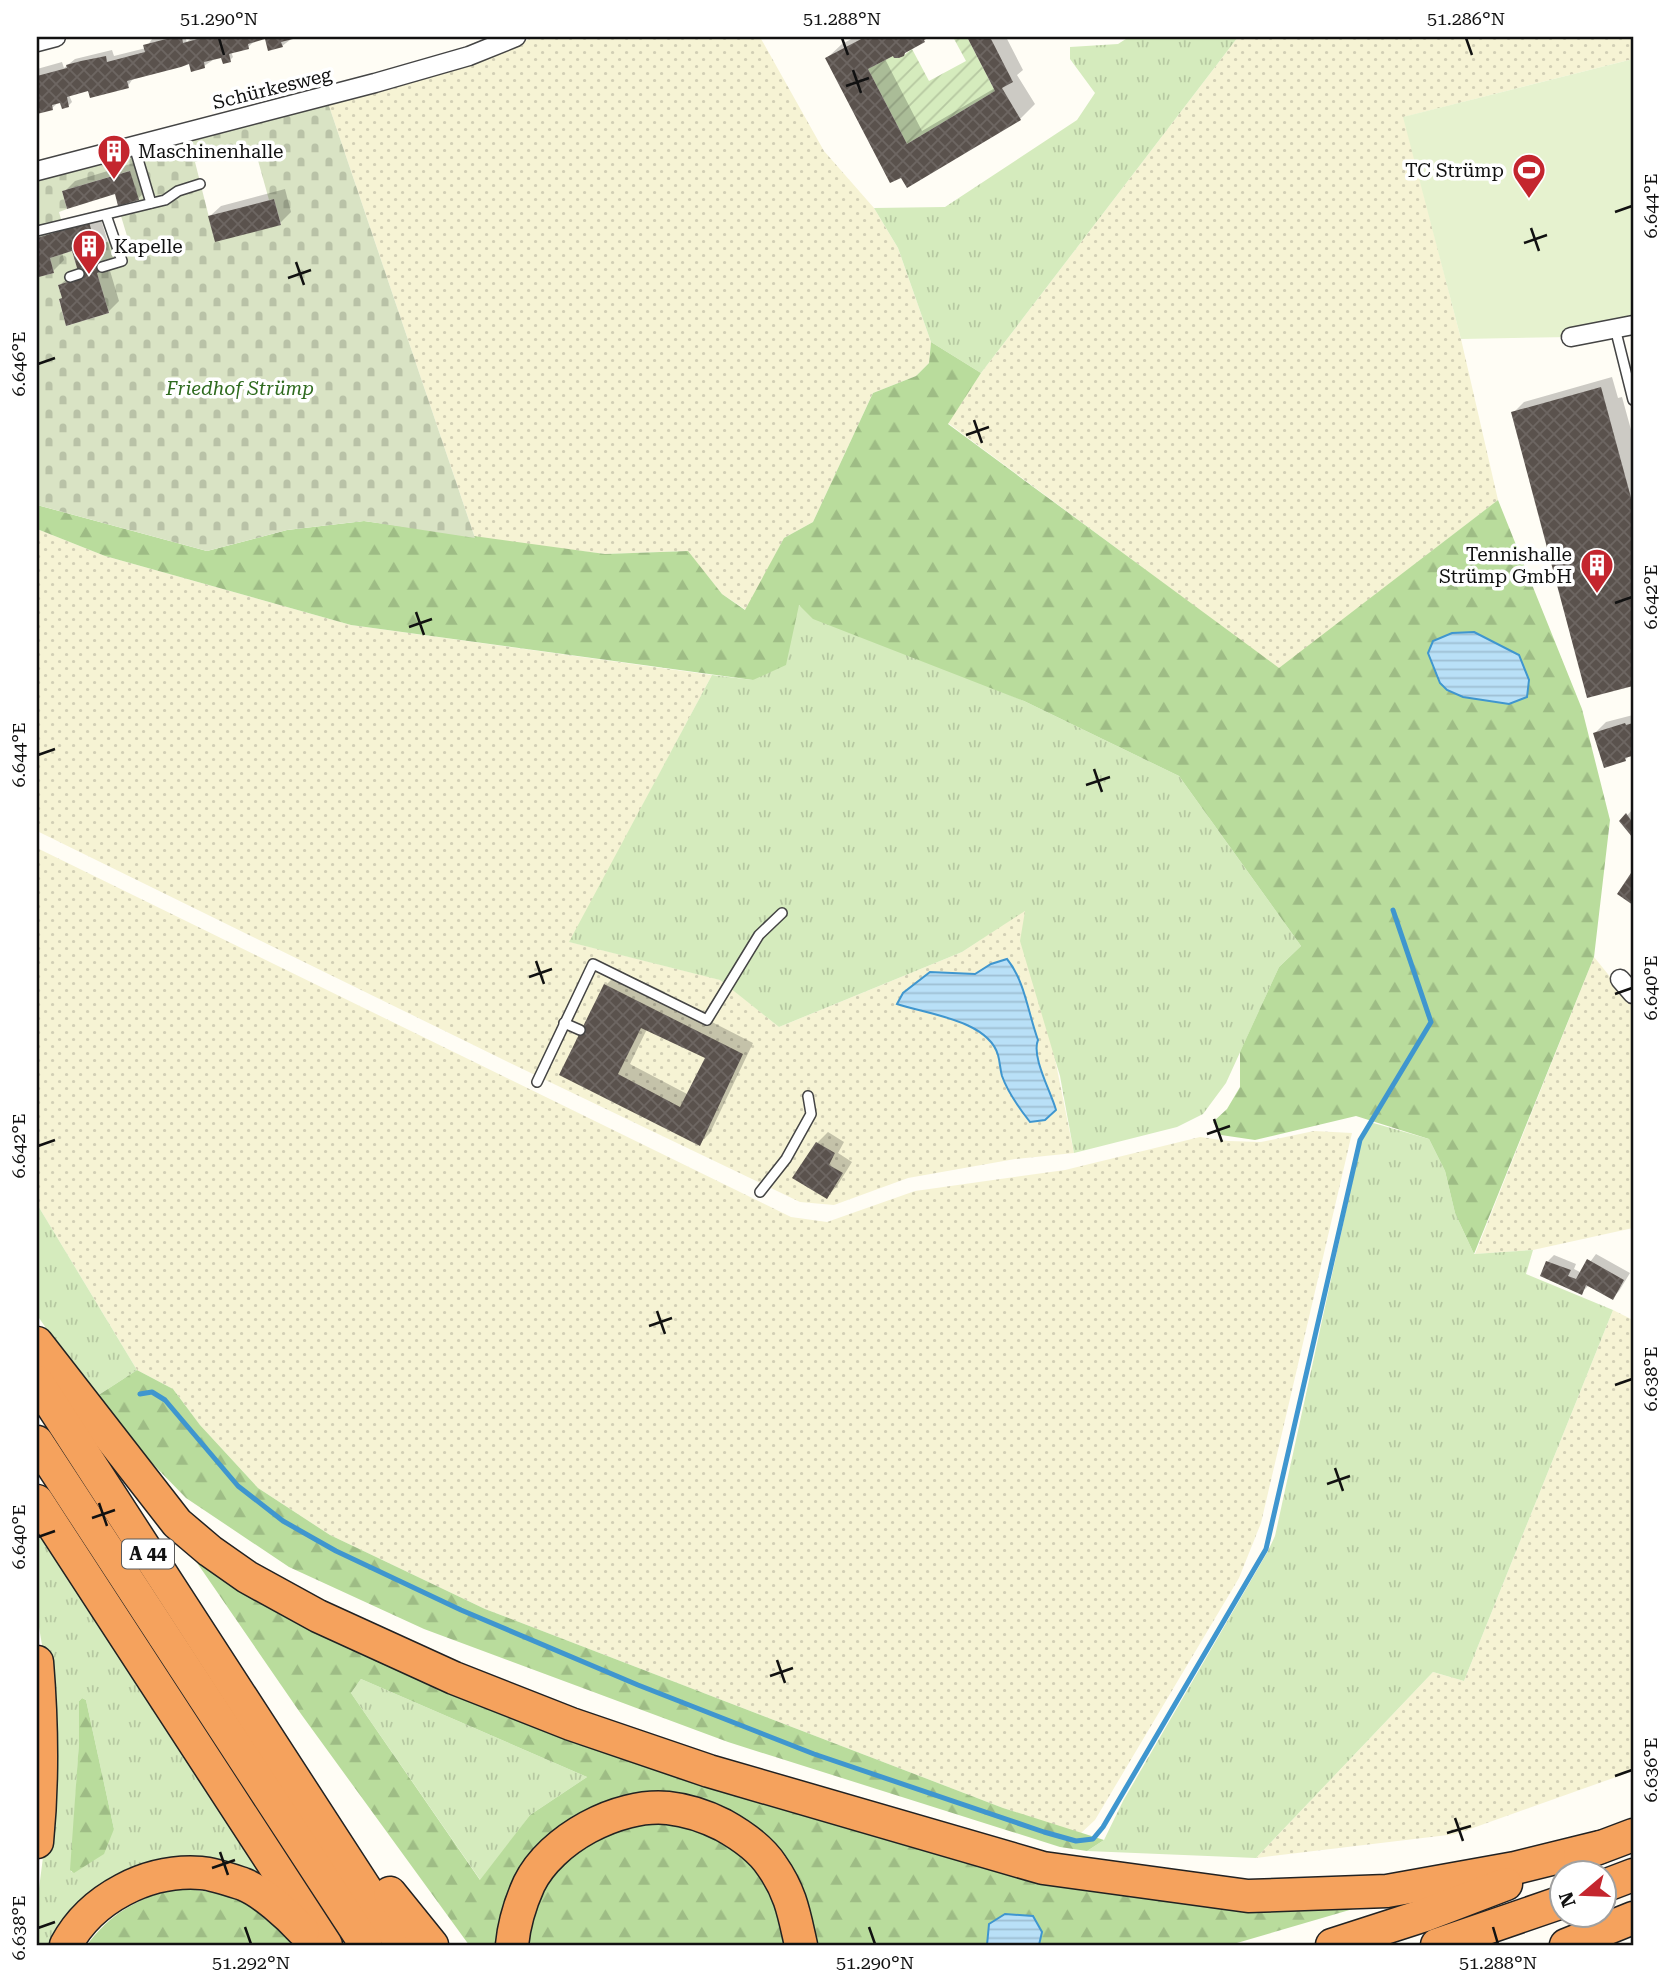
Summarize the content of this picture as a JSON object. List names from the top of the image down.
{
  "streets": {
    "highway": ["A 44"],
    "street": ["Schürkesweg"]
  },
  "parks": ["Friedhof Strümp"],
  "places": {
    "building": ["Maschinenhalle", "Kapelle", "Tennishalle Strümp GmbH"],
    "sports": ["TC Strümp"]
  },
  "north": "left",
  "coordinates": [
    "51.290°N",
    "51.288°N",
    "51.286°N",
    "6.644°E",
    "6.646°E",
    "6.642°E",
    "6.640°E",
    "6.638°E",
    "6.636°E",
    "51.292°N"
  ]
}
